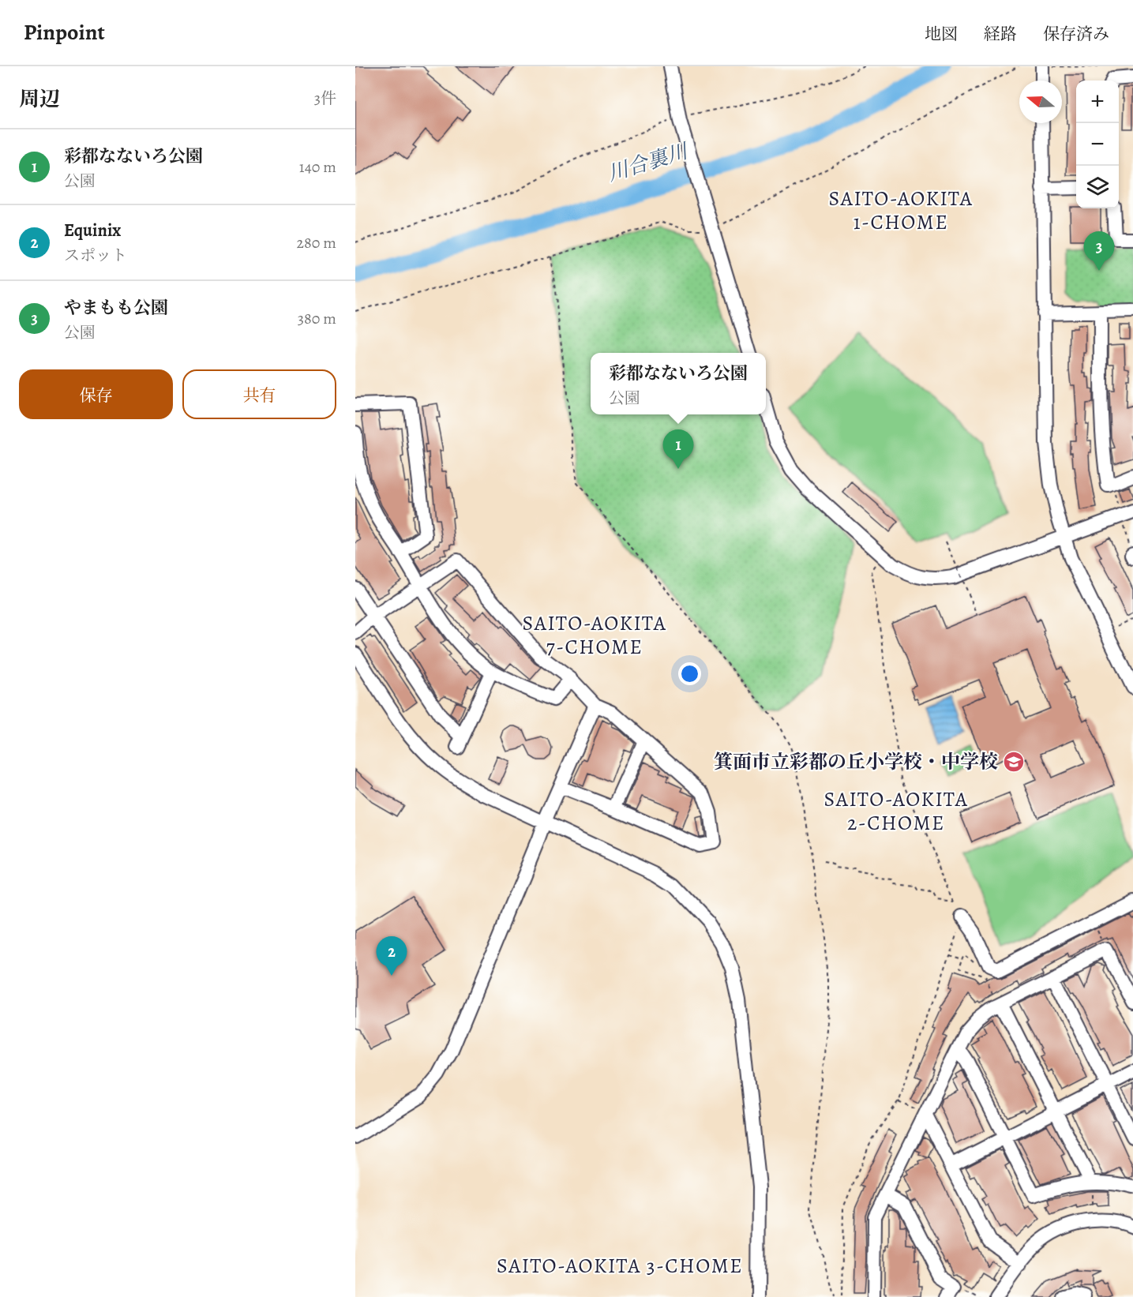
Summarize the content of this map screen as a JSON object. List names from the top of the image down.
{
  "districts": [
    "SAITO-AOKITA 1-CHOME",
    "SAITO-AOKITA 7-CHOME",
    "SAITO-AOKITA 2-CHOME",
    "SAITO-AOKITA 3-CHOME"
  ],
  "water": ["川合裏川"],
  "places": {
    "school or university": ["箕面市立彩都の丘小学校・中学校"]
  },
  "north": "left",
  "page": {
    "header": "Pinpoint",
    "nav": ["地図", "経路", "保存済み"],
    "heading": ["周辺", "3件"],
    "map_buttons": ["+", "−"],
    "list": [
      {
        "mark": "1",
        "name": "彩都なないろ公園",
        "note": "公園",
        "value": "140 m"
      },
      {
        "mark": "2",
        "name": "Equinix",
        "note": "スポット",
        "value": "280 m"
      },
      {
        "mark": "3",
        "name": "やまもも公園",
        "note": "公園",
        "value": "380 m"
      }
    ],
    "pins": ["3", "1", "2"],
    "popup": ["彩都なないろ公園", "公園"],
    "buttons": ["保存", "共有"]
  }
}
